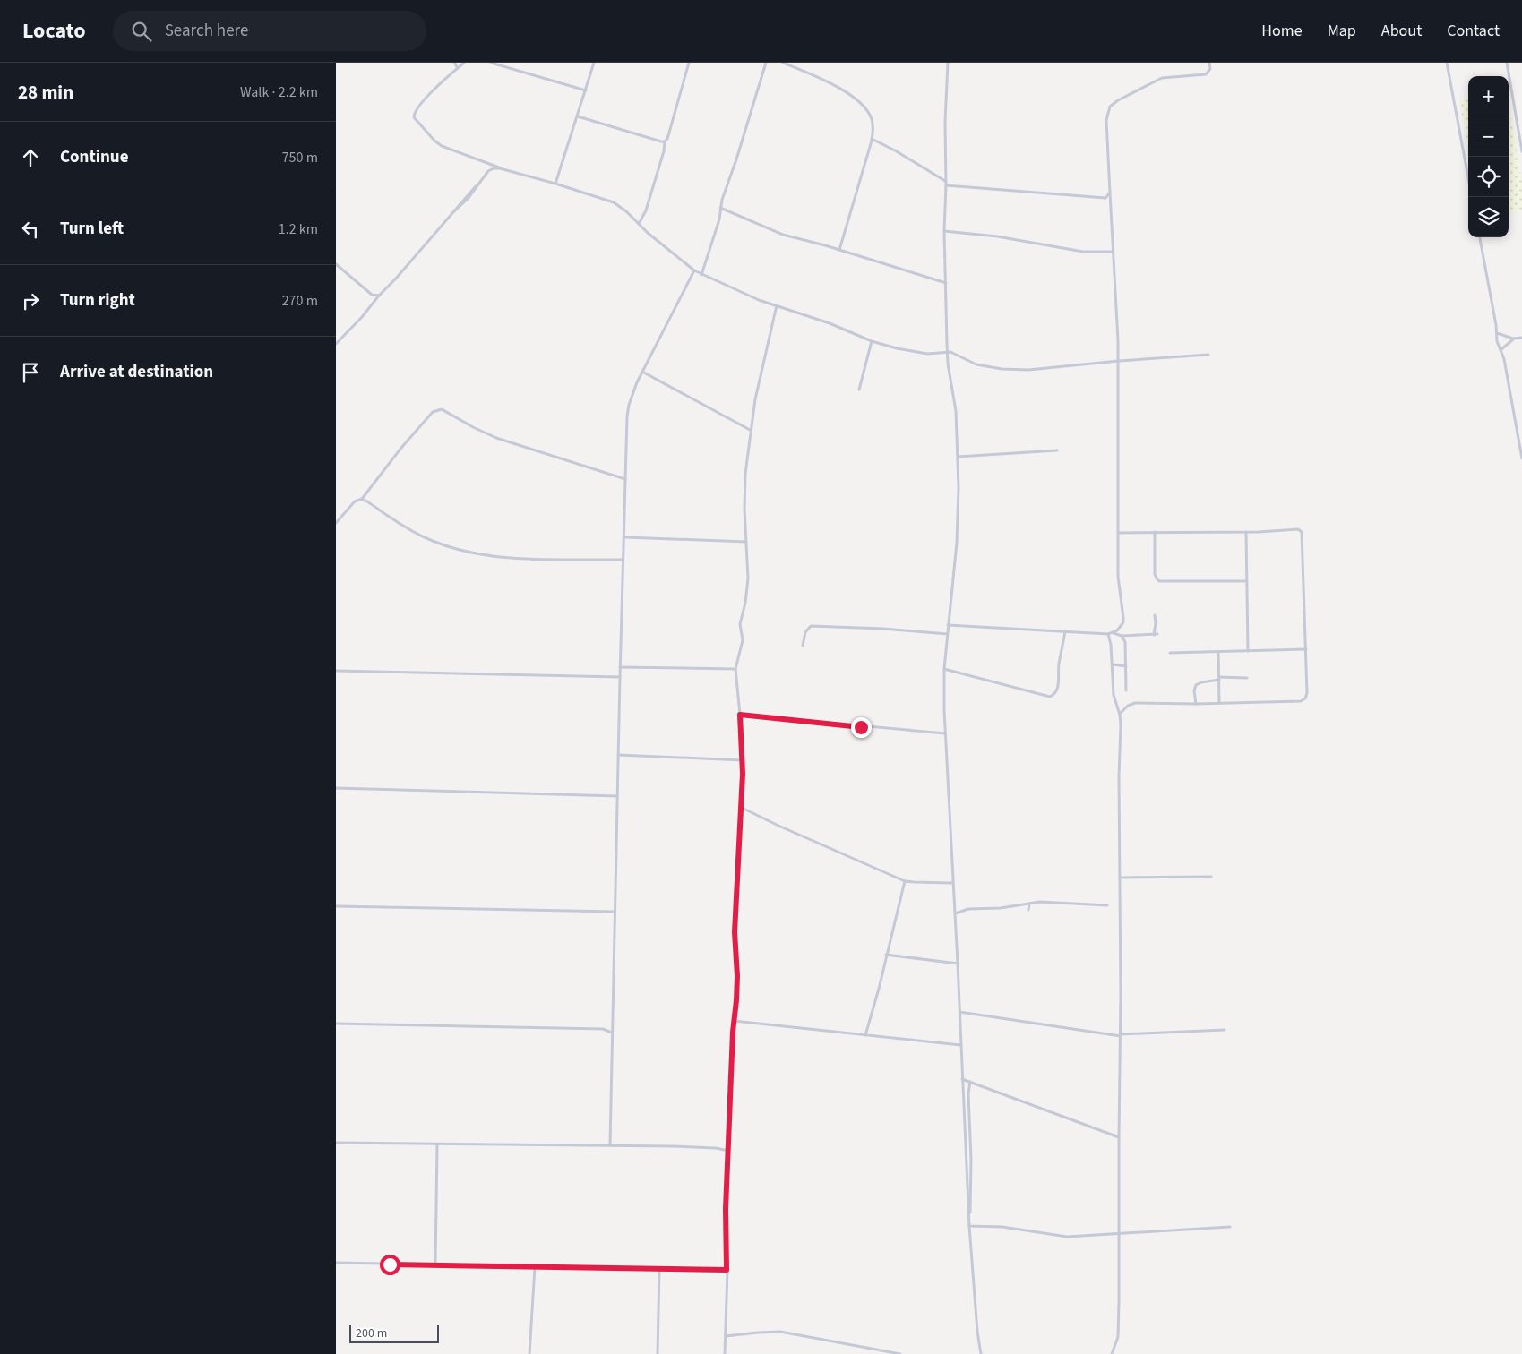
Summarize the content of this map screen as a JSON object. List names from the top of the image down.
{
  "scale_bar": "200 m",
  "page": {
    "header": "Locato",
    "search": "Search here",
    "nav": [
      "Home",
      "Map",
      "About",
      "Contact"
    ],
    "heading": ["28 min", "Walk · 2.2 km"],
    "map_buttons": ["+", "−"],
    "list": [
      ["Continue", "750 m"],
      ["Turn left", "1.2 km"],
      ["Turn right", "270 m"],
      "Arrive at destination"
    ],
    "scale": "200 m"
  }
}
